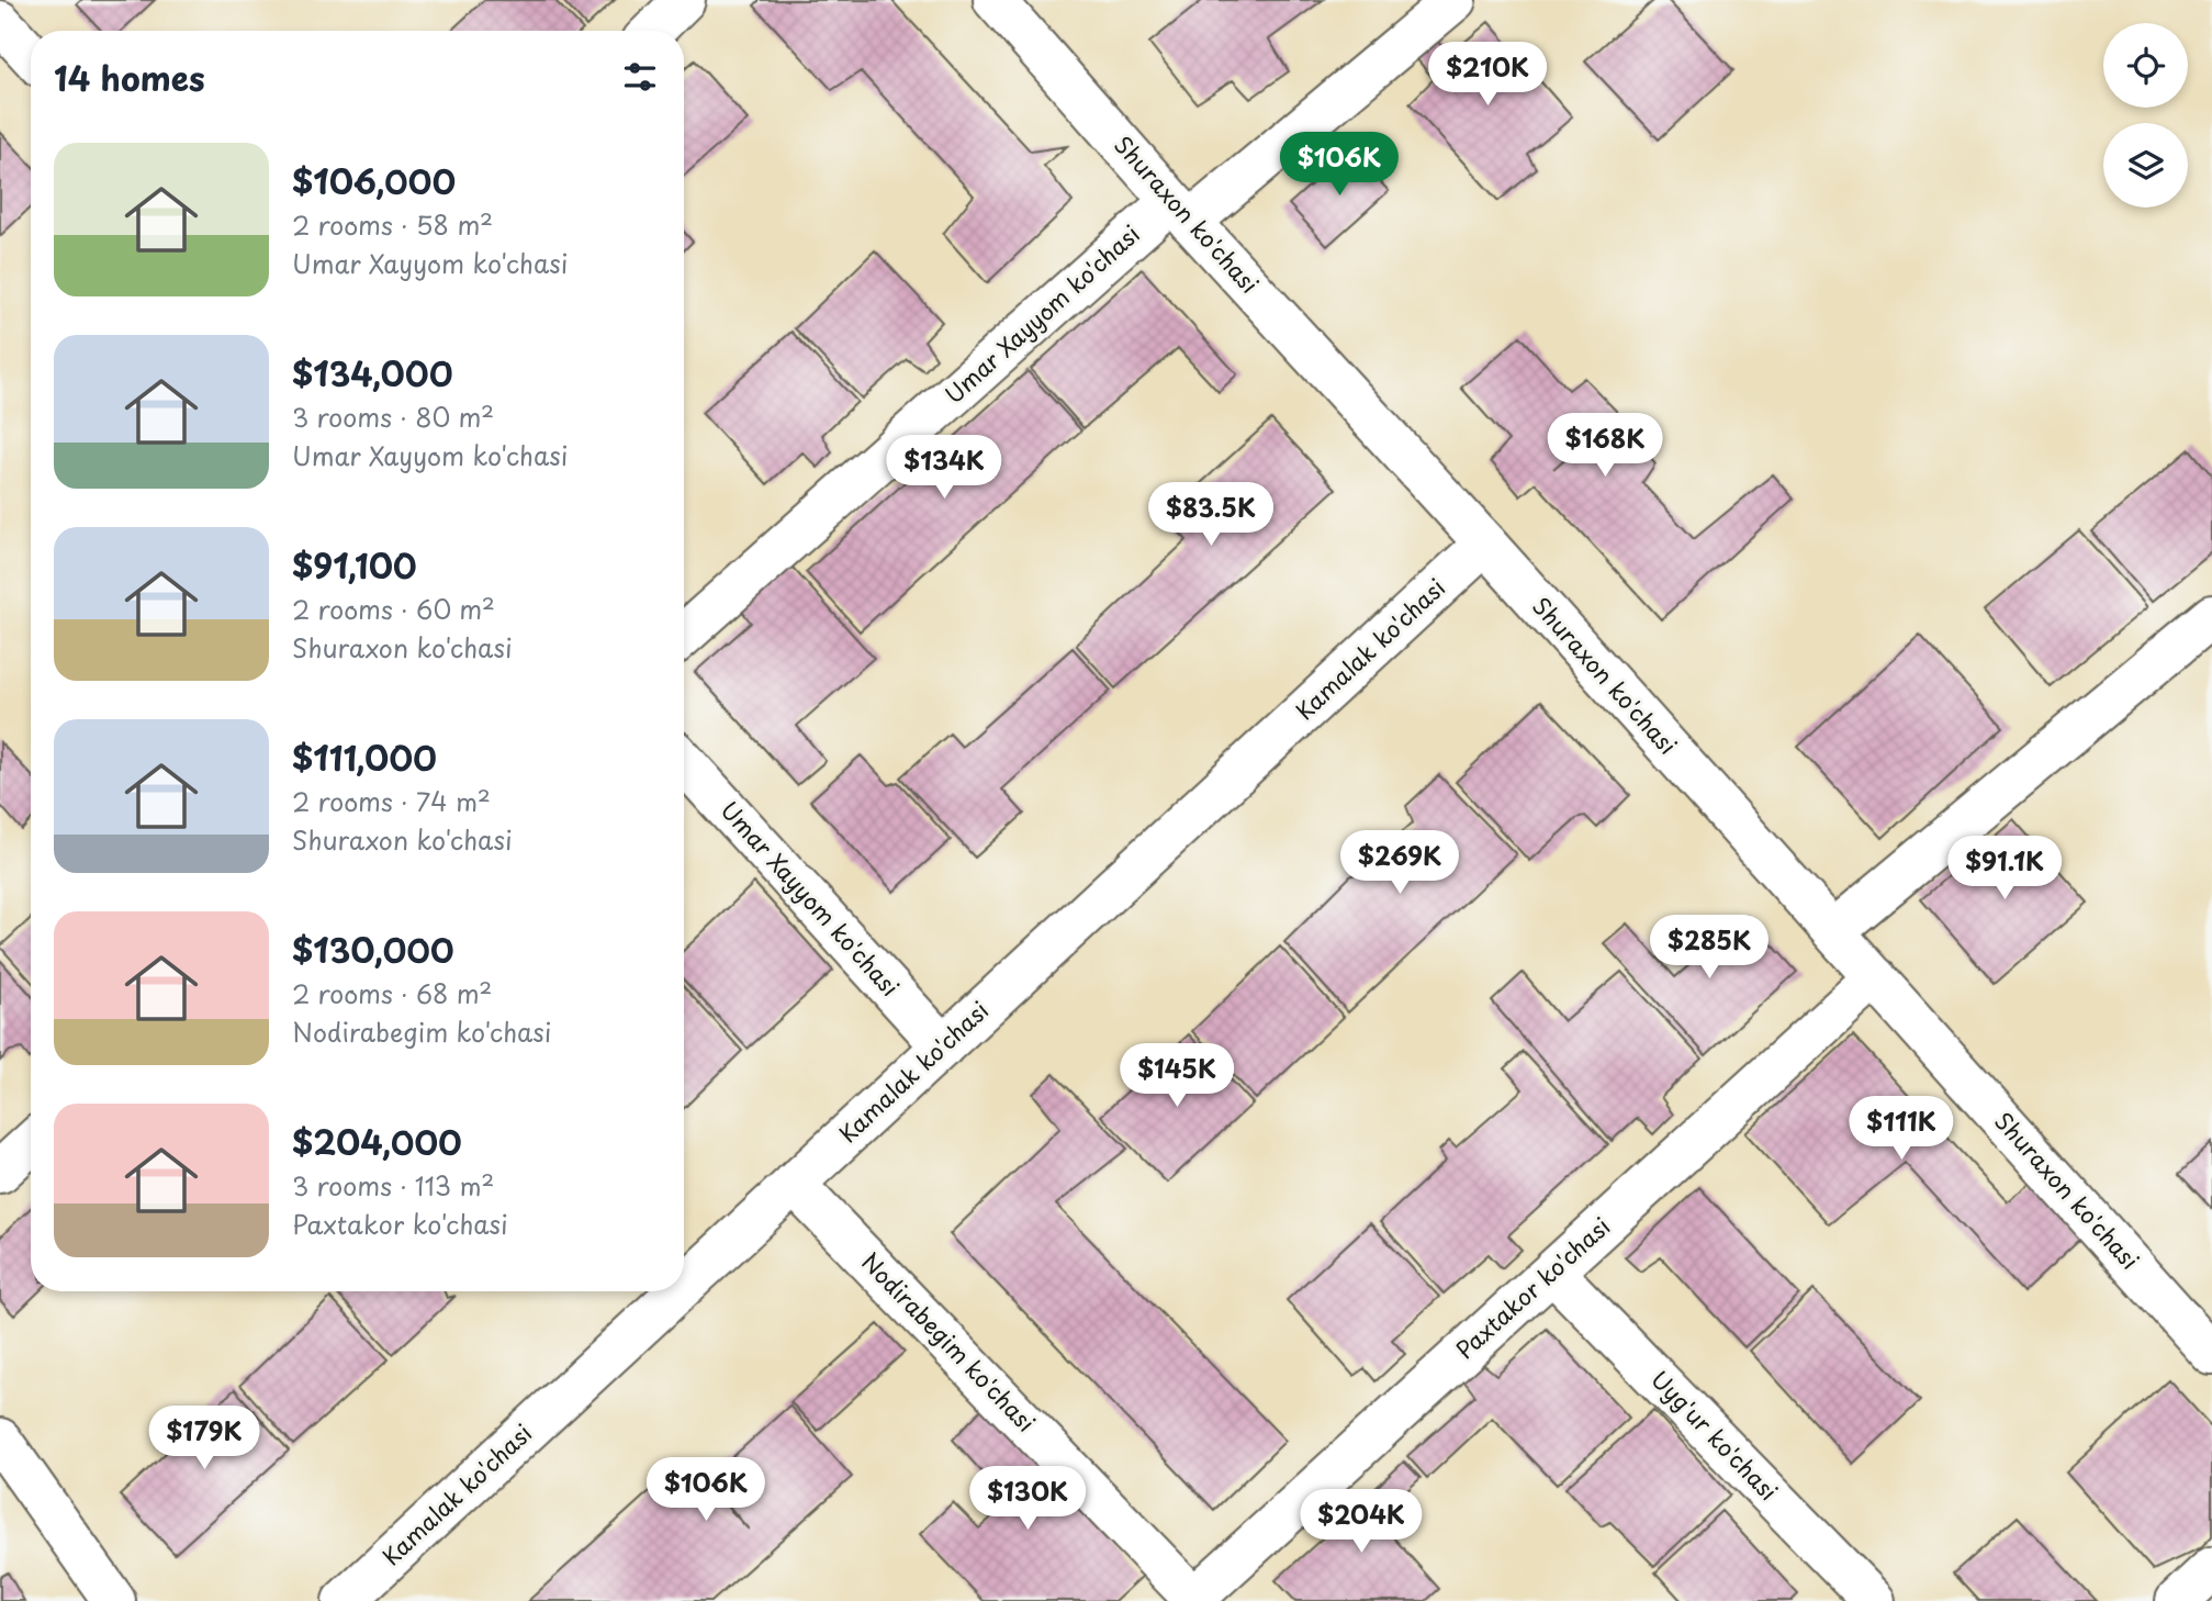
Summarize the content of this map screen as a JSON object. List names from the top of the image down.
{
  "streets": {
    "street": [
      "Shuraxon ko'chasi",
      "Umar Xayyom ko'chasi",
      "Kamalak ko'chasi",
      "Paxtakor ko'chasi",
      "Nodirabegim ko'chasi",
      "Uyg'ur ko'chasi"
    ]
  },
  "crossings": [
    ["Shuraxon ko'chasi", "Umar Xayyom ko'chasi"],
    ["Shuraxon ko'chasi", "Kamalak ko'chasi"],
    ["Shuraxon ko'chasi", "Paxtakor ko'chasi"],
    ["Umar Xayyom ko'chasi", "Kamalak ko'chasi"],
    ["Kamalak ko'chasi", "Nodirabegim ko'chasi"],
    ["Paxtakor ko'chasi", "Nodirabegim ko'chasi"],
    ["Paxtakor ko'chasi", "Uyg'ur ko'chasi"]
  ],
  "page": {
    "heading": "14 homes",
    "price": [
      "$210K",
      "$106K",
      "$168K",
      "$134K",
      "$83.5K",
      "$269K",
      "$91.1K",
      "$285K",
      "$145K",
      "$111K",
      "$179K",
      "$106K",
      "$130K",
      "$204K"
    ],
    "list": [
      {
        "name": "$106,000",
        "note": "2 rooms · 58 m² · Umar Xayyom ko'chasi"
      },
      {
        "name": "$134,000",
        "note": "3 rooms · 80 m² · Umar Xayyom ko'chasi"
      },
      {
        "name": "$91,100",
        "note": "2 rooms · 60 m² · Shuraxon ko'chasi"
      },
      {
        "name": "$111,000",
        "note": "2 rooms · 74 m² · Shuraxon ko'chasi"
      },
      {
        "name": "$130,000",
        "note": "2 rooms · 68 m² · Nodirabegim ko'chasi"
      },
      {
        "name": "$204,000",
        "note": "3 rooms · 113 m² · Paxtakor ko'chasi"
      }
    ]
  }
}
